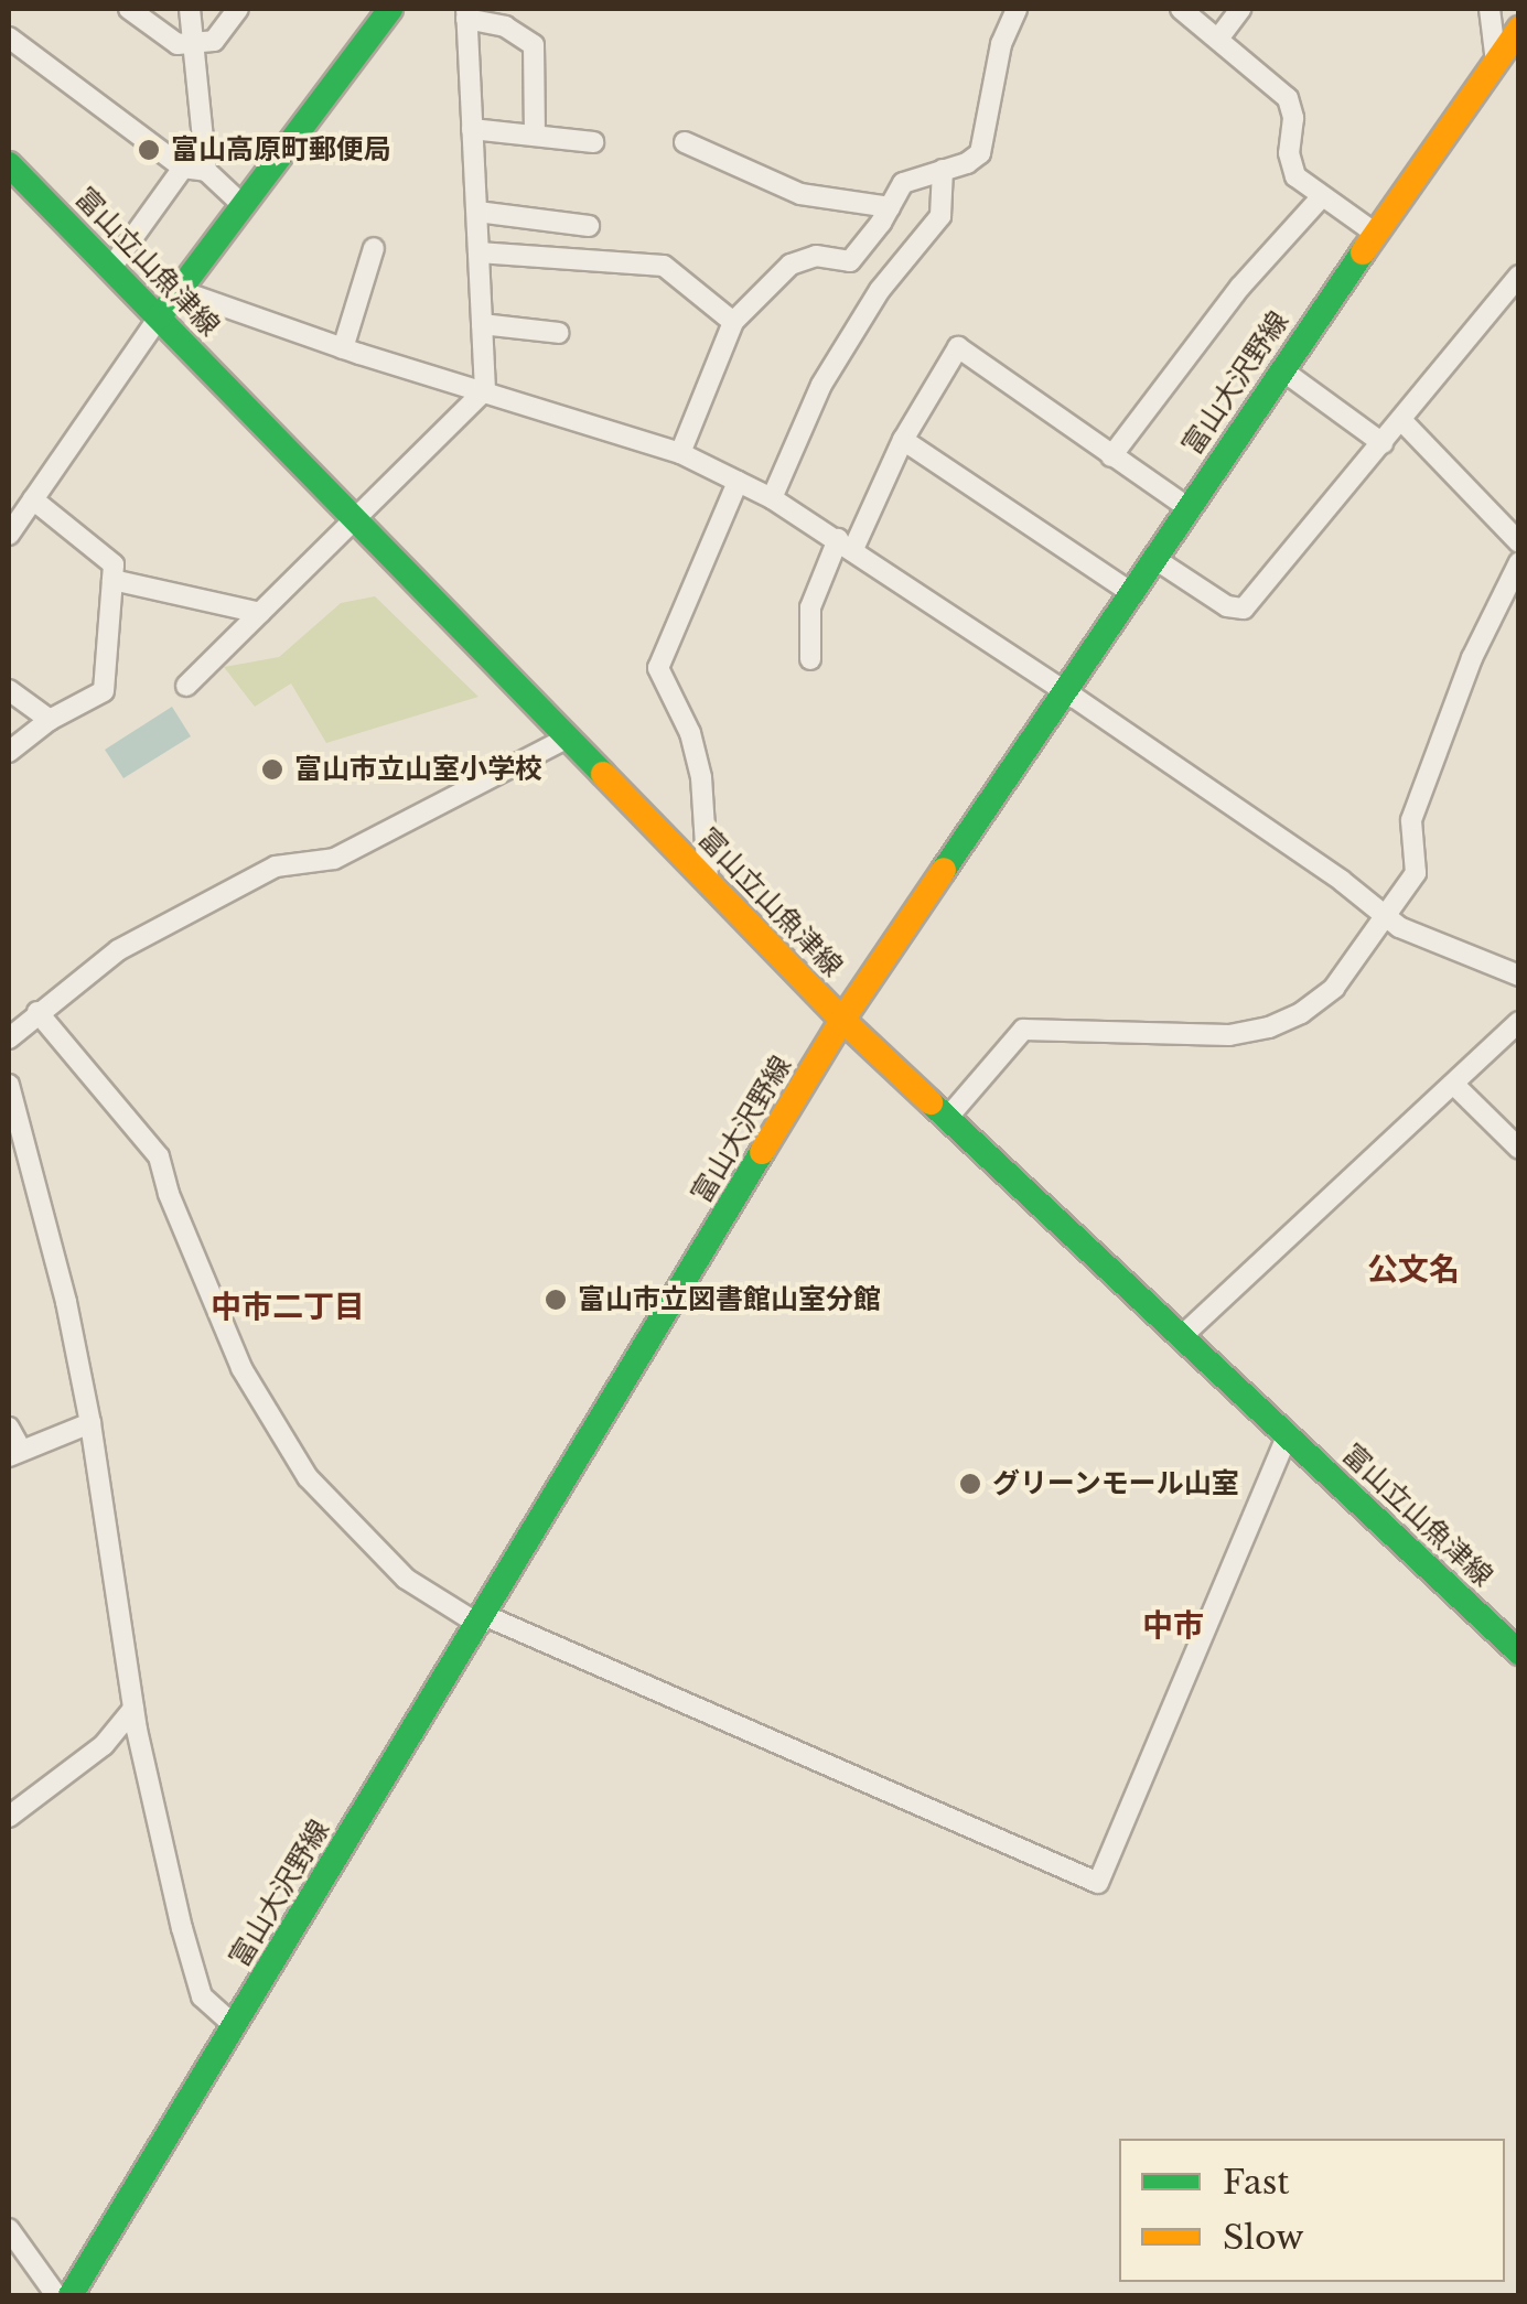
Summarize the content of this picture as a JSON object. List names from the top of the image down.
{
  "streets": {
    "main road": ["富山立山魚津線", "富山大沢野線"]
  },
  "crossings": [
    ["富山立山魚津線", "富山大沢野線"]
  ],
  "districts": ["公文名", "中市二丁目", "中市"],
  "places": [
    "富山高原町郵便局",
    "富山市立山室小学校",
    "富山市立図書館山室分館",
    "グリーンモール山室"
  ],
  "legend": ["Fast", "Slow"]
}
